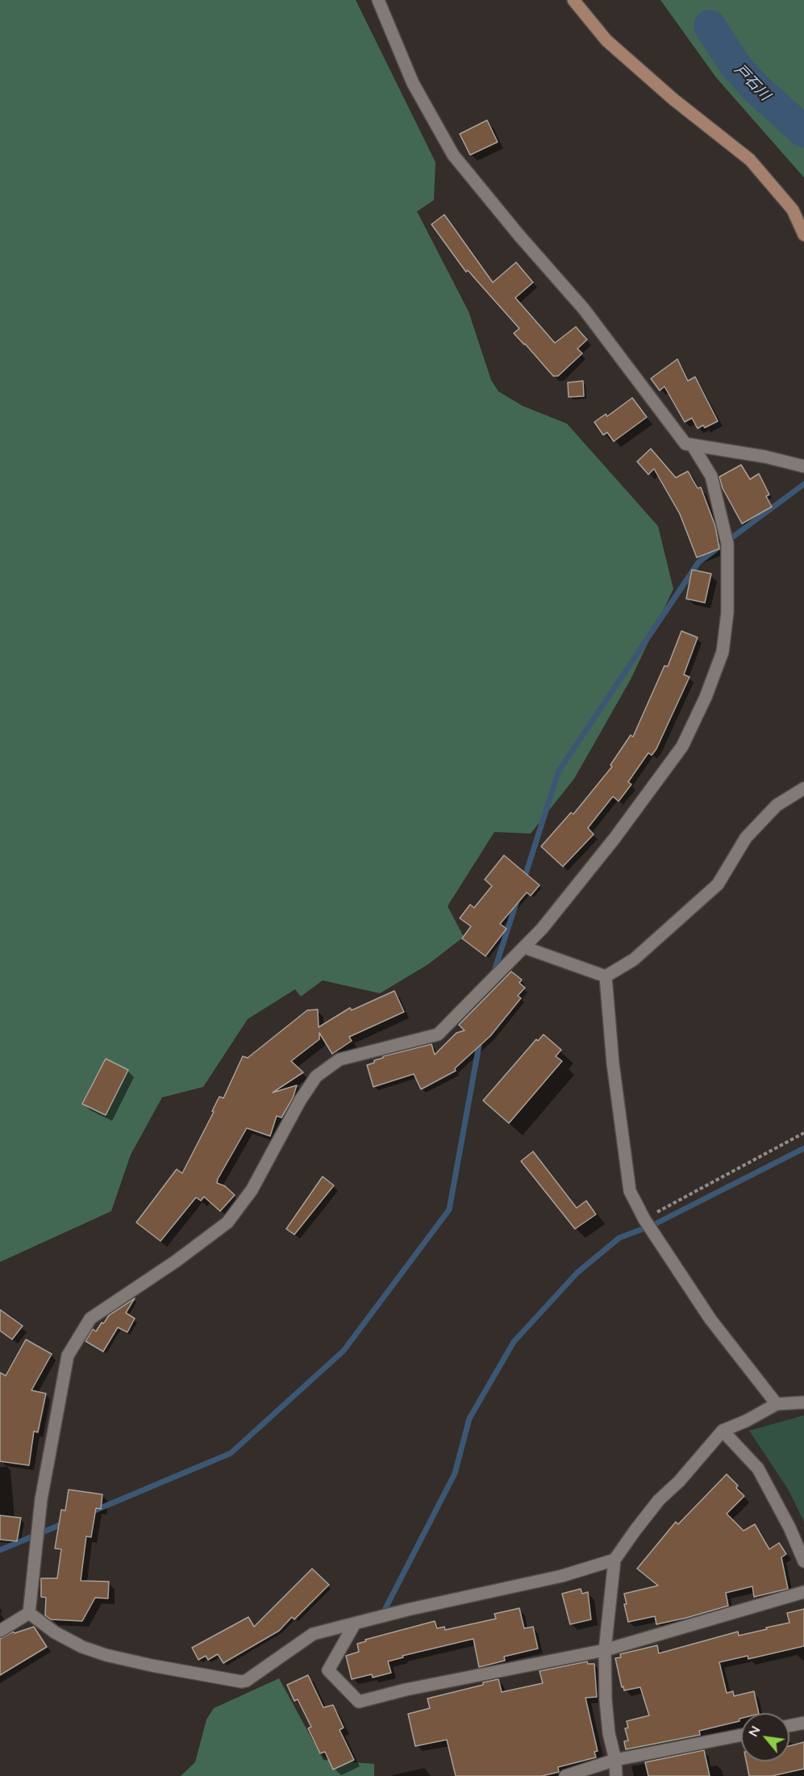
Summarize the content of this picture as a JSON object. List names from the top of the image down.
{
  "water": ["戸石川"],
  "north": "top left"
}
